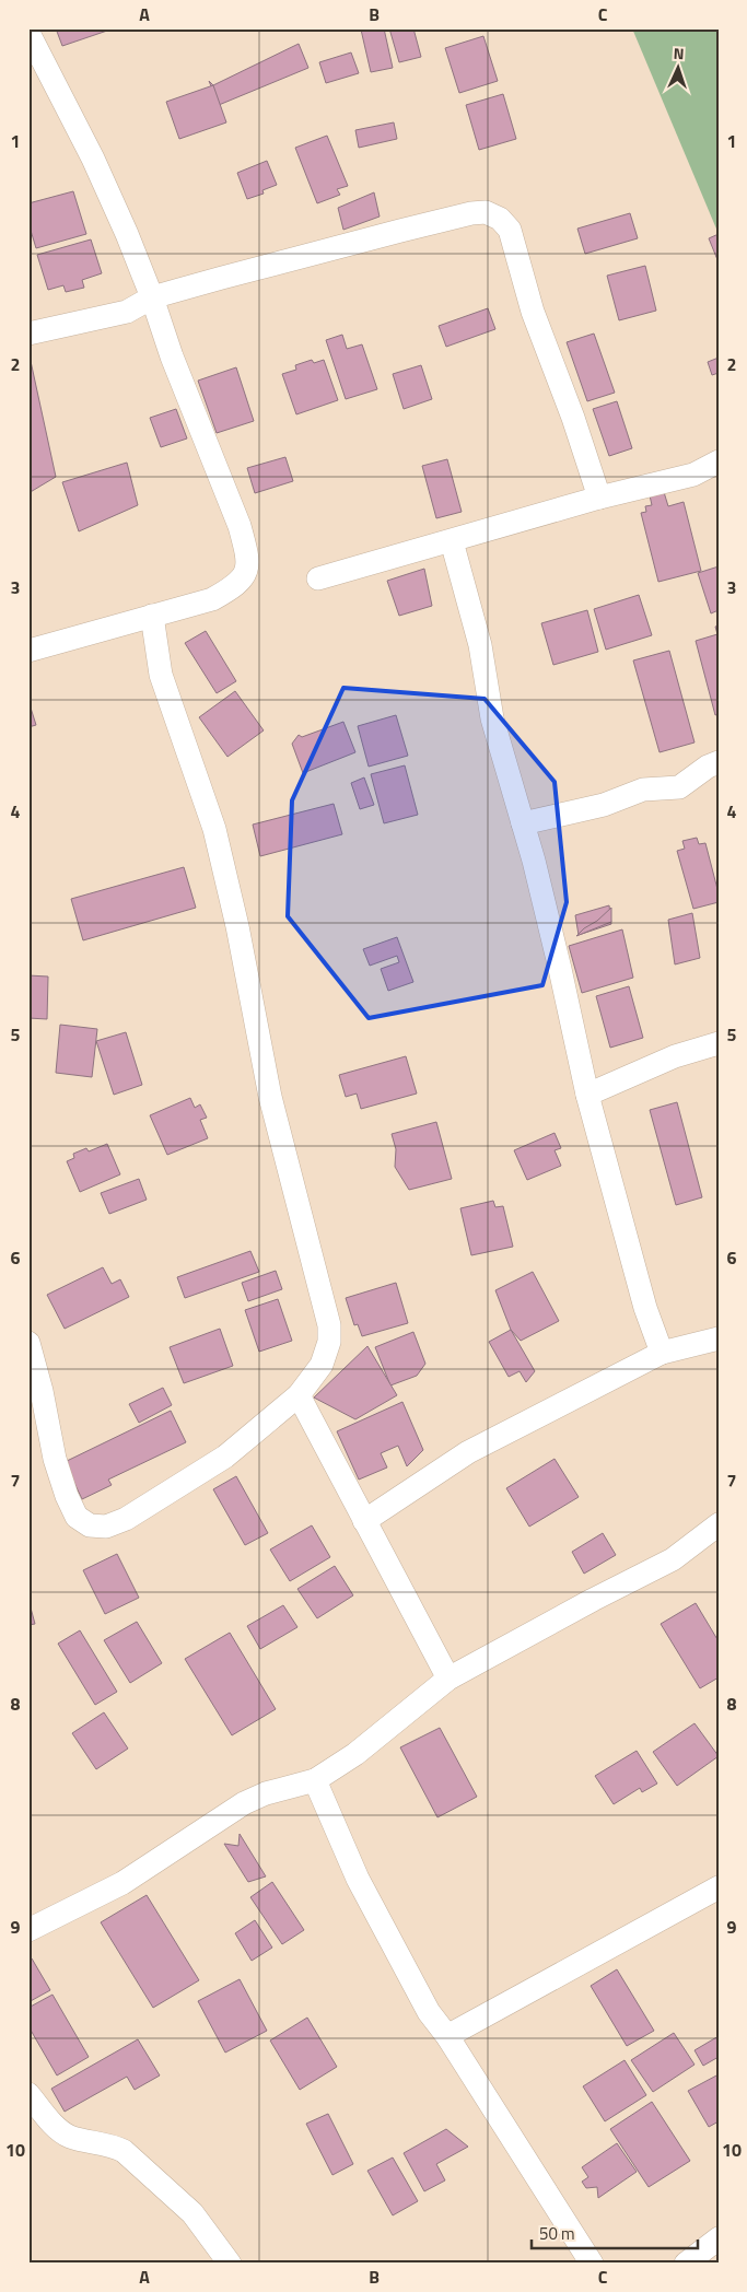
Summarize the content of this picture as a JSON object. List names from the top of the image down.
{
  "scale_bar": "50 m",
  "north": "top",
  "grid": {
    "columns": ["A", "B", "C"],
    "rows": [
      "1",
      "2",
      "3",
      "4",
      "5",
      "6",
      "7",
      "8",
      "9",
      "10"
    ]
  }
}
